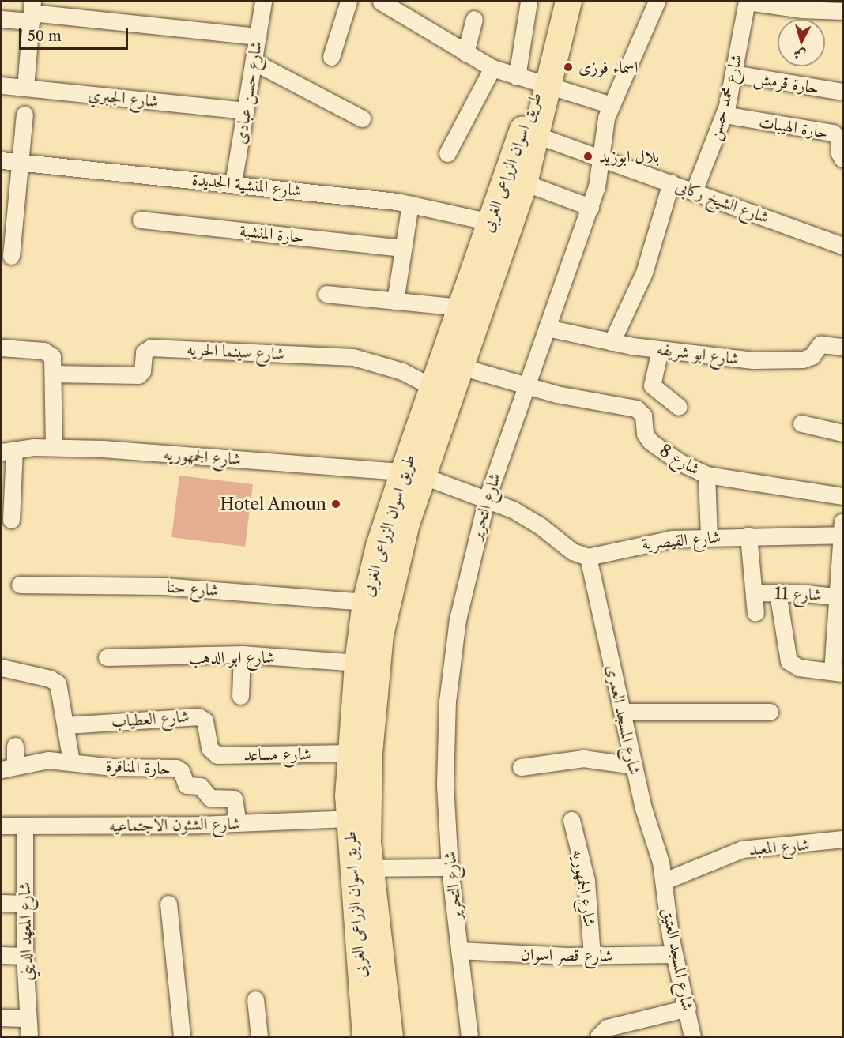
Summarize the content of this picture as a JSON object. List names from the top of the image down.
{
  "streets": {
    "main road": ["طريق اسوان الزراعى الغربى"],
    "street": [
      "حارة قرمش",
      "شارع حسن عبادى",
      "شارع محمد حسن",
      "شارع الجبري",
      "حارة الهيبات",
      "شارع المنشية الجديدة",
      "شارع الشيخ ركابى",
      "حارة المنشية",
      "شارع سينما الحريه",
      "شارع ابو شريفه",
      "شارع الجمهوريه",
      "شارع 8",
      "شارع التحرير",
      "شارع القيصرية",
      "شارع حنا",
      "شارع 11",
      "شارع ابو الدهب",
      "شارع العطياب",
      "شارع المسجد العمرى",
      "شارع مساعد",
      "حارة المناقرة",
      "شارع الشئون الاجتماعيه",
      "شارع المعبد",
      "شارع المعهد الديني",
      "شارع قصر اسوان",
      "شارع المسجد العتيق"
    ]
  },
  "crossings": [
    ["حارة قرمش", "شارع محمد حسن"],
    ["شارع حسن عبادى", "شارع الجبري"],
    ["شارع حسن عبادى", "شارع المنشية الجديدة"],
    ["شارع محمد حسن", "حارة الهيبات"],
    ["شارع محمد حسن", "شارع الشيخ ركابى"],
    ["طريق اسوان الزراعى الغربى", "شارع المنشية الجديدة"],
    ["طريق اسوان الزراعى الغربى", "شارع الشيخ ركابى"],
    ["طريق اسوان الزراعى الغربى", "شارع سينما الحريه"],
    ["طريق اسوان الزراعى الغربى", "شارع الجمهوريه"],
    ["طريق اسوان الزراعى الغربى", "شارع 8"],
    ["طريق اسوان الزراعى الغربى", "شارع حنا"],
    ["طريق اسوان الزراعى الغربى", "شارع ابو الدهب"],
    ["طريق اسوان الزراعى الغربى", "شارع مساعد"],
    ["طريق اسوان الزراعى الغربى", "شارع الشئون الاجتماعيه"],
    ["شارع الشيخ ركابى", "شارع التحرير"],
    ["شارع ابو شريفه", "شارع التحرير"],
    ["شارع الجمهوريه", "شارع قصر اسوان"],
    ["شارع 8", "شارع التحرير"],
    ["شارع التحرير", "شارع قصر اسوان"],
    ["شارع القيصرية", "شارع المسجد العمرى"],
    ["شارع العطياب", "شارع مساعد"],
    ["شارع المسجد العمرى", "شارع المعبد"],
    ["شارع المسجد العمرى", "شارع المسجد العتيق"],
    ["حارة المناقرة", "شارع الشئون الاجتماعيه"],
    ["شارع الشئون الاجتماعيه", "شارع المعهد الديني"],
    ["شارع المعبد", "شارع المسجد العتيق"],
    ["شارع قصر اسوان", "شارع المسجد العتيق"]
  ],
  "places": ["اسماء فوزى", "بلال ابوزيد", "Hotel Amoun"],
  "scale_bar": "50 m",
  "north": "bottom"
}
